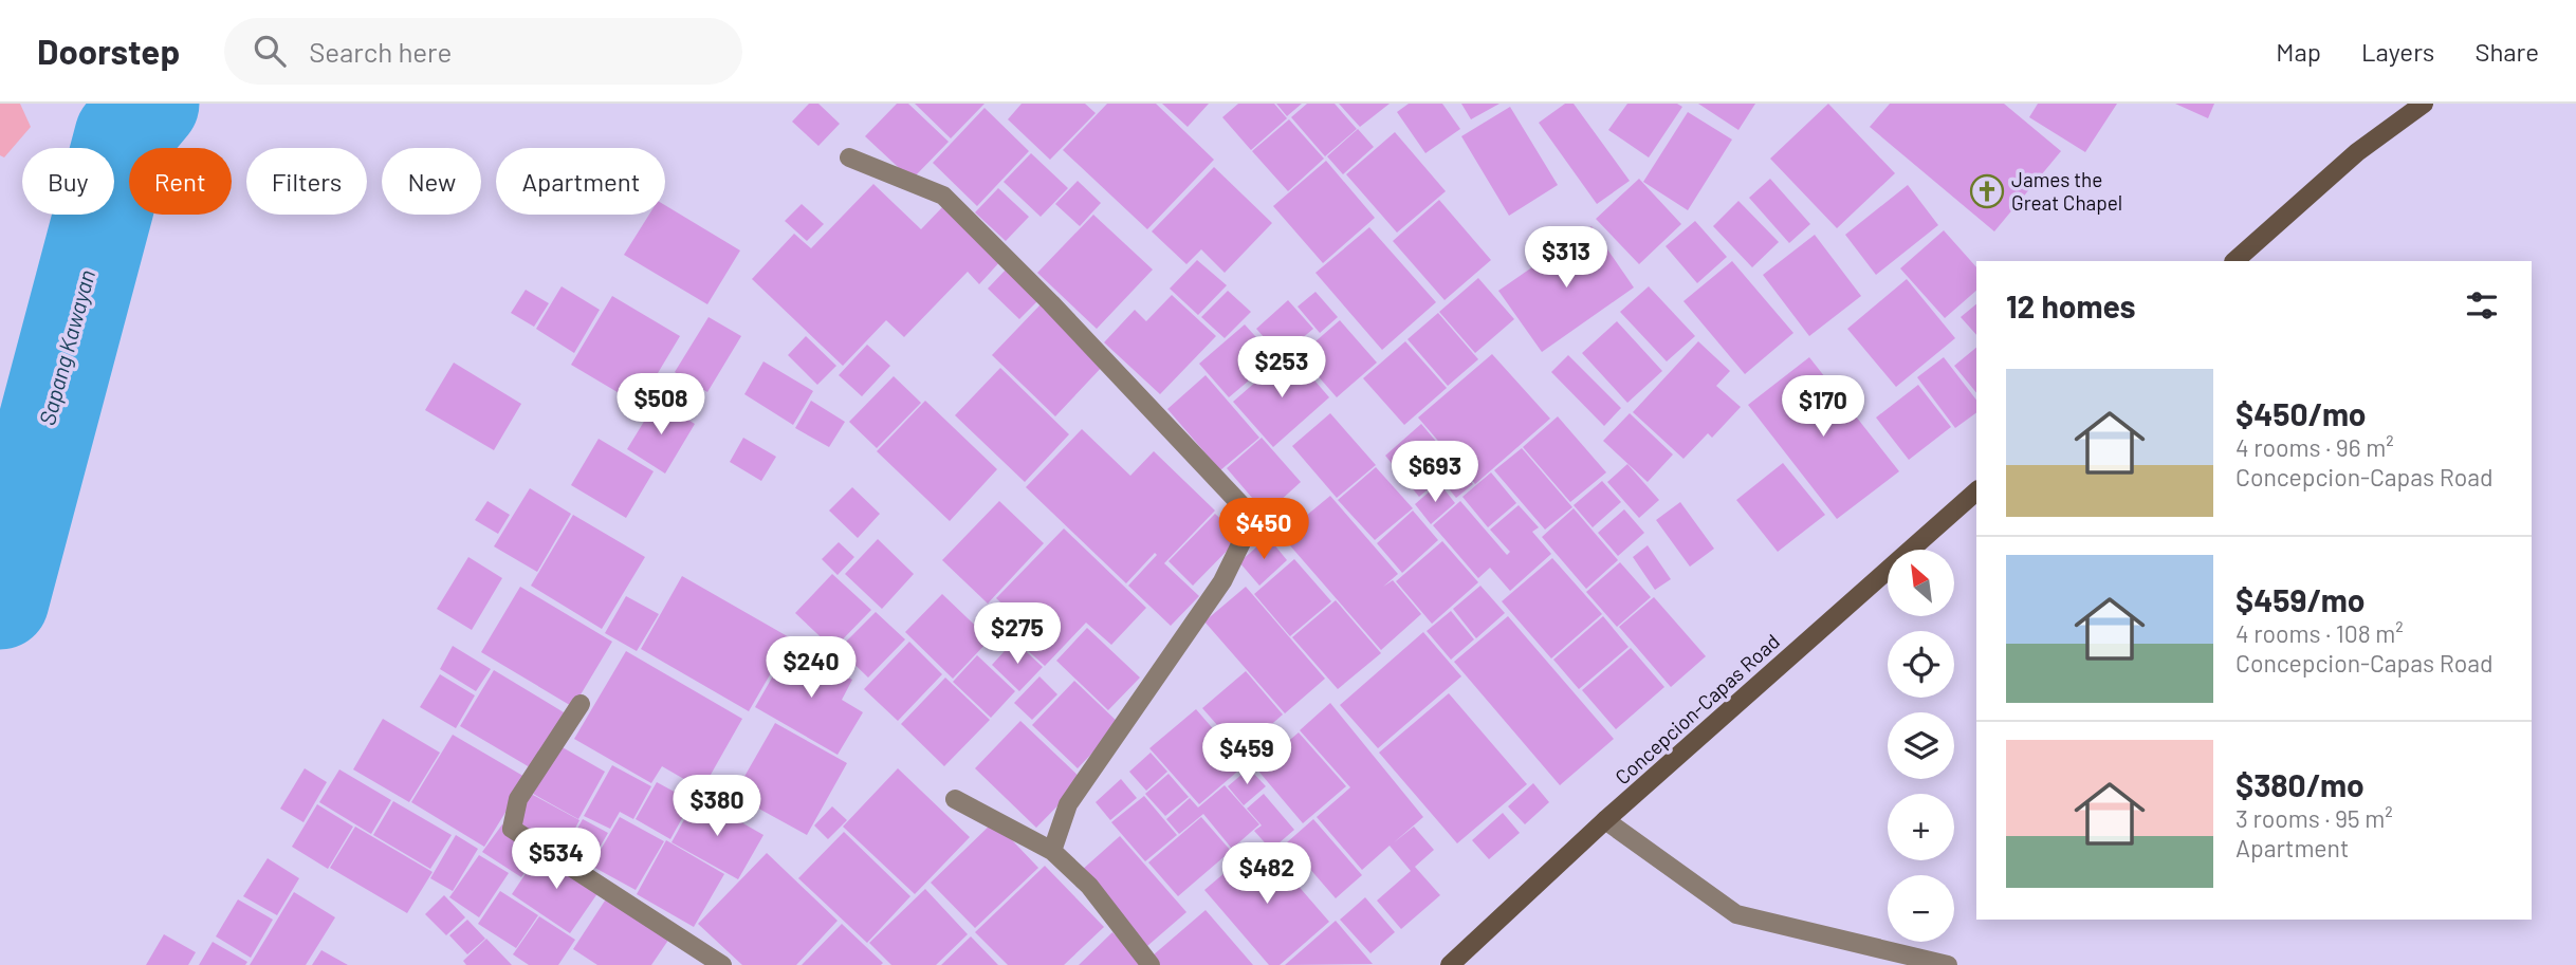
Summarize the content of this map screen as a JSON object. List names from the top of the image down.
{
  "streets": {
    "main road": ["Concepcion-Capas Road"]
  },
  "water": ["Sapang Kawayan"],
  "places": {
    "church": ["James the Great Chapel"]
  },
  "north": "top left",
  "page": {
    "header": "Doorstep",
    "search": "Search here",
    "nav": ["Map", "Layers", "Share"],
    "chip": [
      "Buy",
      "Rent",
      "Filters",
      "New",
      "Apartment"
    ],
    "price": [
      "$313",
      "$253",
      "$508",
      "$170",
      "$693",
      "$450",
      "$275",
      "$240",
      "$459",
      "$380",
      "$534",
      "$482"
    ],
    "heading": "12 homes",
    "list": [
      {
        "name": "$450/mo",
        "note": "4 rooms · 96 m² · Concepcion-Capas Road"
      },
      {
        "name": "$459/mo",
        "note": "4 rooms · 108 m² · Concepcion-Capas Road"
      },
      {
        "name": "$380/mo",
        "note": "3 rooms · 95 m² · Apartment"
      }
    ],
    "map_buttons": ["+", "−"]
  }
}
